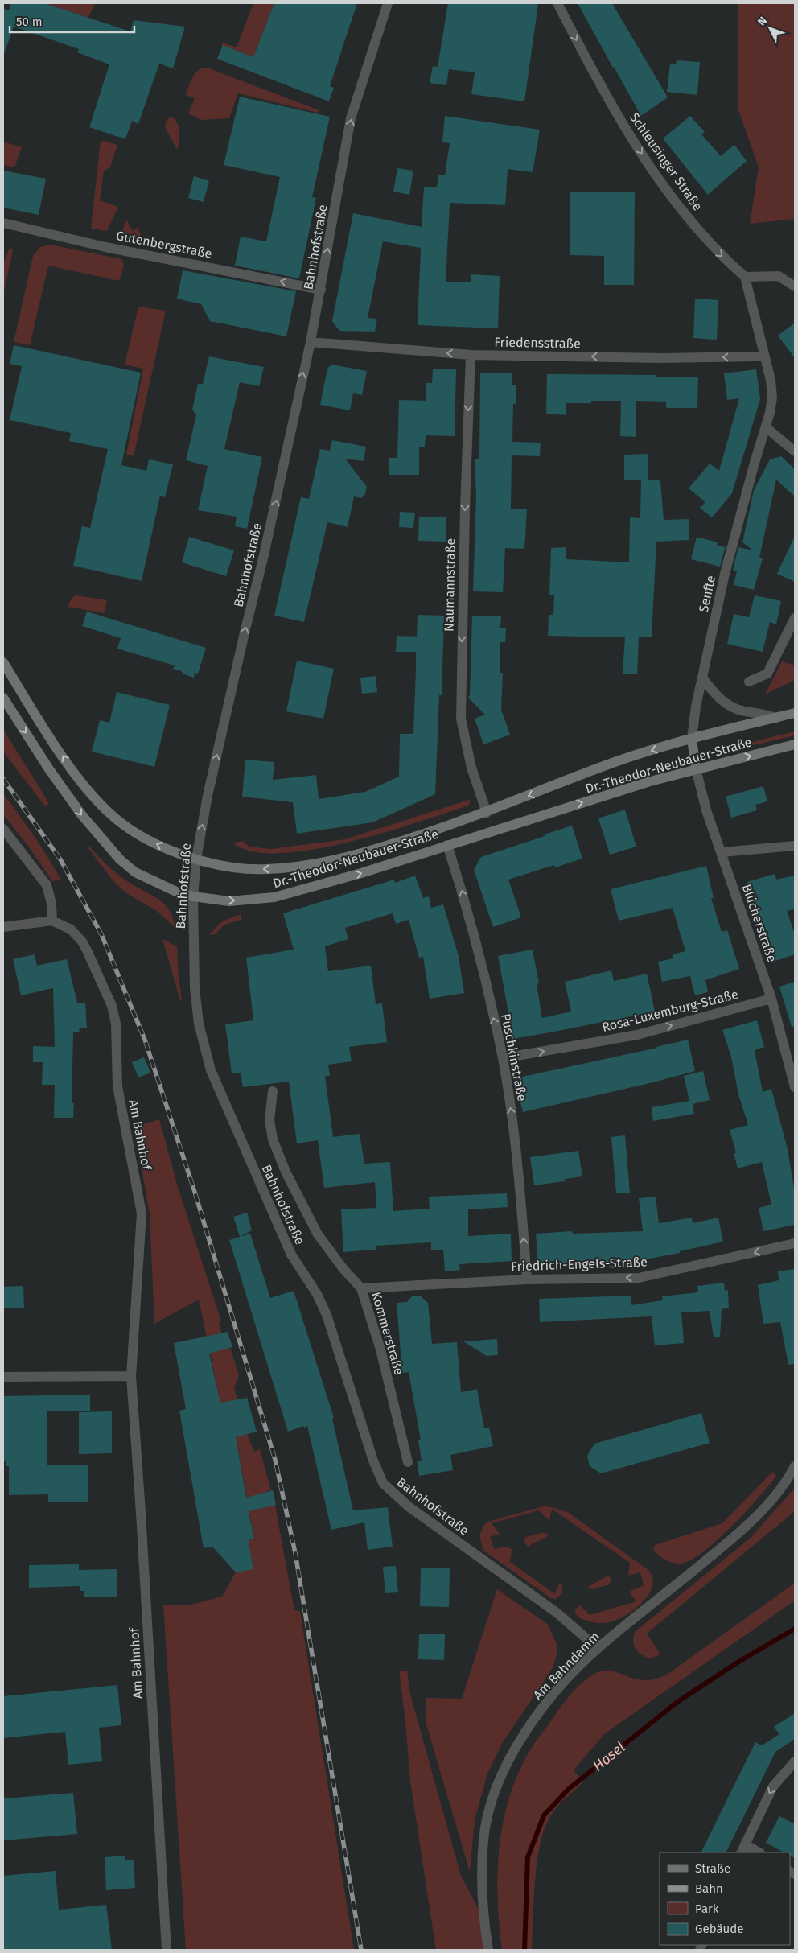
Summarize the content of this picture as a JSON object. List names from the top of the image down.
{
  "streets": {
    "main road": ["Senfte", "Dr.-Theodor-Neubauer-Straße"],
    "street": [
      "Schleusinger Straße",
      "Gutenbergstraße",
      "Bahnhofstraße",
      "Friedensstraße",
      "Naumannstraße",
      "Blücherstraße",
      "Rosa-Luxemburg-Straße",
      "Puschkinstraße",
      "Am Bahnhof",
      "Friedrich-Engels-Straße",
      "Kommerstraße",
      "Am Bahndamm"
    ]
  },
  "crossings": [
    ["Schleusinger Straße", "Senfte"],
    ["Gutenbergstraße", "Bahnhofstraße"],
    ["Bahnhofstraße", "Friedensstraße"],
    ["Bahnhofstraße", "Dr.-Theodor-Neubauer-Straße"],
    ["Bahnhofstraße", "Am Bahndamm"],
    ["Friedensstraße", "Naumannstraße"],
    ["Friedensstraße", "Senfte"],
    ["Naumannstraße", "Dr.-Theodor-Neubauer-Straße"],
    ["Senfte", "Dr.-Theodor-Neubauer-Straße"],
    ["Senfte", "Blücherstraße"],
    ["Dr.-Theodor-Neubauer-Straße", "Blücherstraße"],
    ["Dr.-Theodor-Neubauer-Straße", "Puschkinstraße"],
    ["Blücherstraße", "Rosa-Luxemburg-Straße"],
    ["Rosa-Luxemburg-Straße", "Puschkinstraße"],
    ["Puschkinstraße", "Friedrich-Engels-Straße"],
    ["Friedrich-Engels-Straße", "Kommerstraße"]
  ],
  "one_way": [
    "Schleusinger Straße",
    "Gutenbergstraße",
    "Bahnhofstraße",
    "Friedensstraße",
    "Naumannstraße",
    "Rosa-Luxemburg-Straße",
    "Puschkinstraße",
    "Friedrich-Engels-Straße"
  ],
  "water": ["Hasel"],
  "legend": [
    "Straße",
    "Bahn",
    "Park",
    "Gebäude"
  ],
  "scale_bar": "50 m",
  "north": "top left"
}
